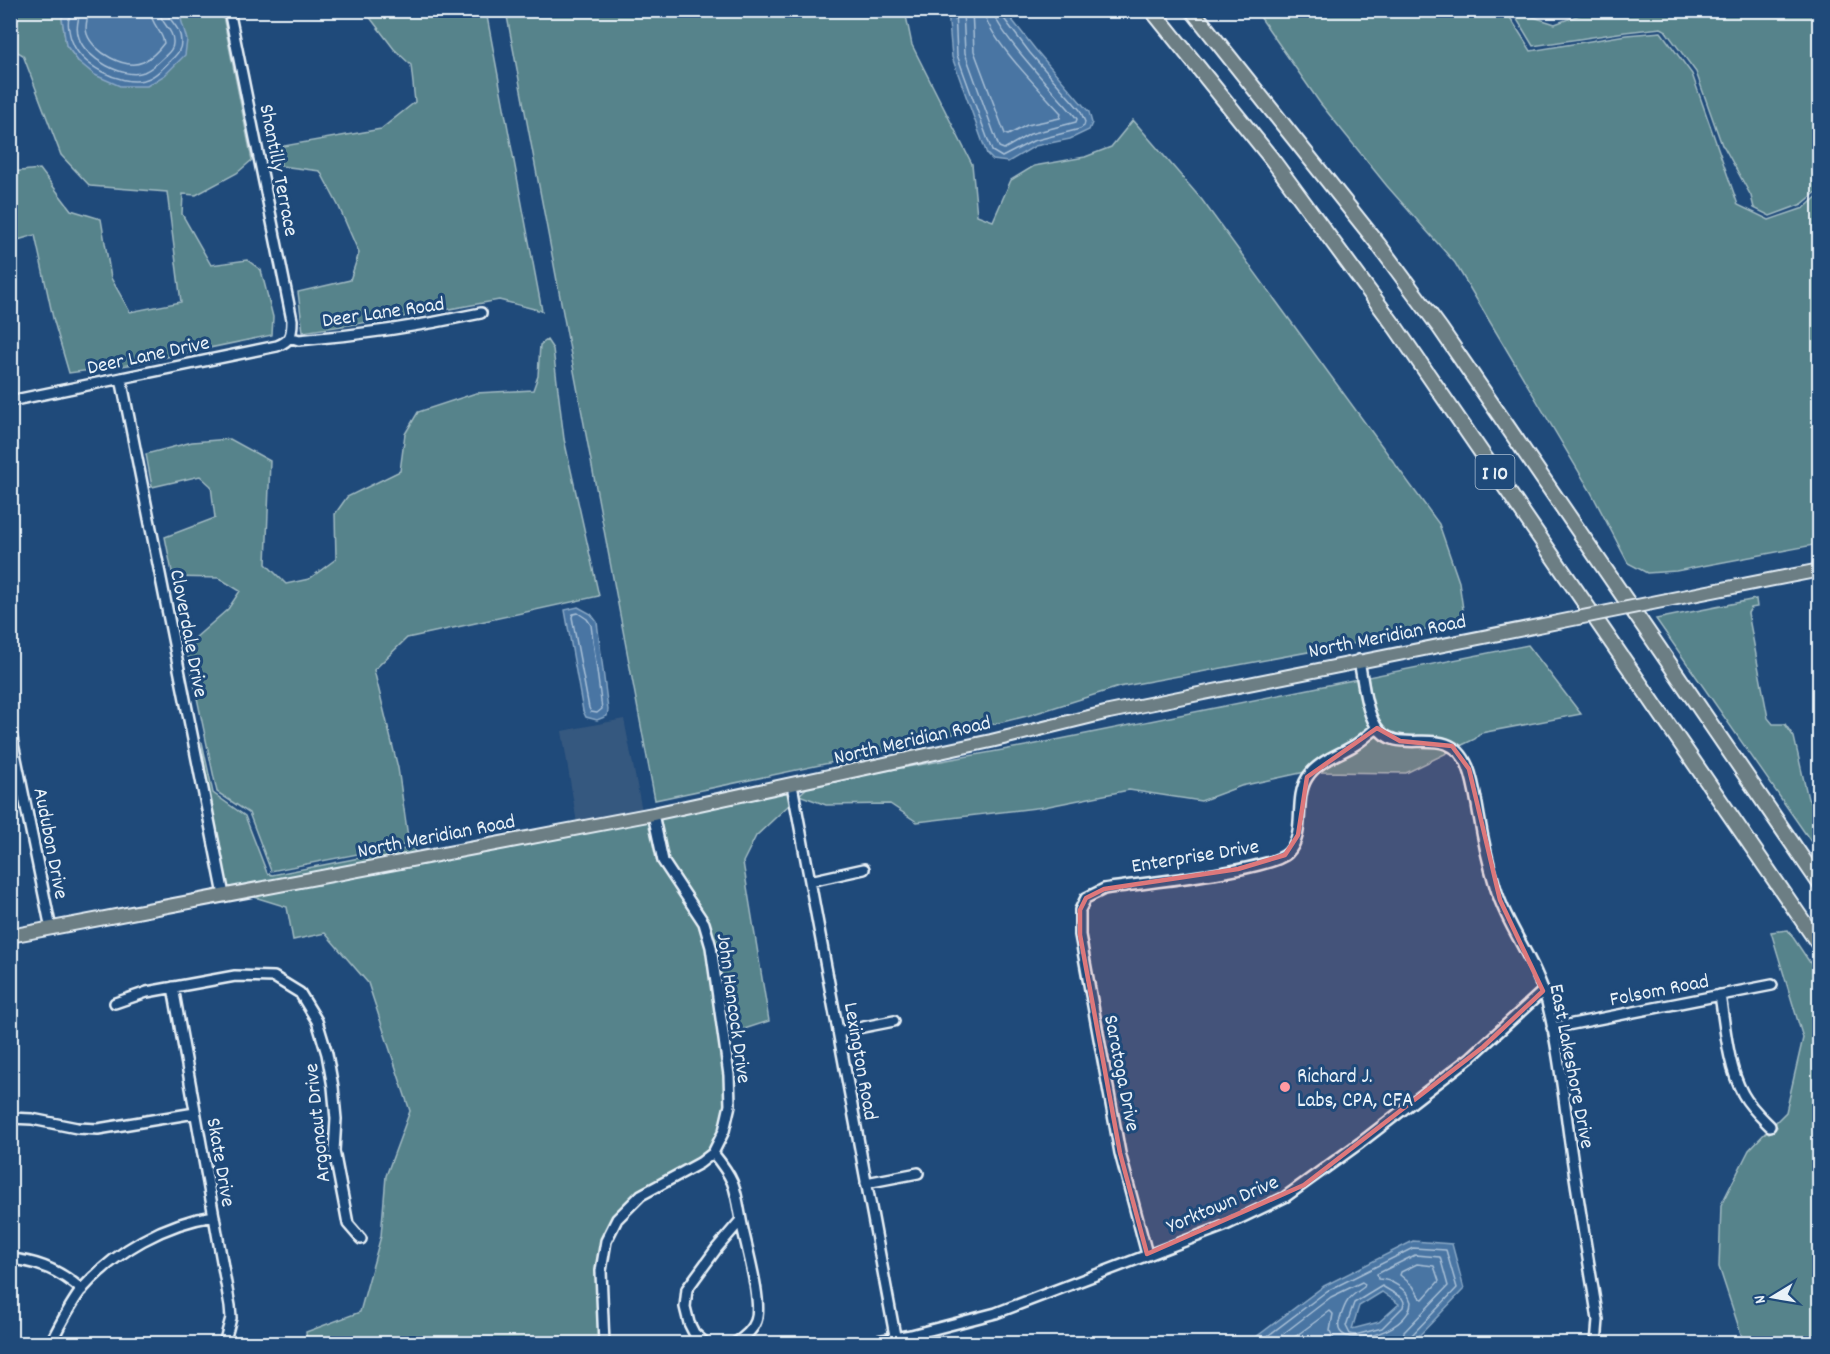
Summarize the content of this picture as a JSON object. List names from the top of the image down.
{
  "streets": {
    "highway": ["I 10"],
    "main road": ["North Meridian Road"],
    "street": [
      "Shantilly Terrace",
      "Deer Lane Road",
      "Deer Lane Drive",
      "Cloverdale Drive",
      "Audubon Drive",
      "Enterprise Drive",
      "Folsom Road",
      "John Hancock Drive",
      "Lexington Road",
      "East Lakeshore Drive",
      "Saratoga Drive",
      "Argonaut Drive",
      "Skate Drive",
      "Yorktown Drive"
    ]
  },
  "crossings": [
    ["Shantilly Terrace", "Deer Lane Road"],
    ["Shantilly Terrace", "Deer Lane Drive"],
    ["Deer Lane Road", "Deer Lane Drive"],
    ["Deer Lane Drive", "Cloverdale Drive"],
    ["Cloverdale Drive", "North Meridian Road"],
    ["North Meridian Road", "Audubon Drive"],
    ["North Meridian Road", "John Hancock Drive"],
    ["North Meridian Road", "Lexington Road"],
    ["Enterprise Drive", "East Lakeshore Drive"],
    ["Enterprise Drive", "Saratoga Drive"],
    ["Folsom Road", "East Lakeshore Drive"],
    ["Lexington Road", "Yorktown Drive"],
    ["East Lakeshore Drive", "Yorktown Drive"],
    ["Saratoga Drive", "Yorktown Drive"],
    ["Argonaut Drive", "Skate Drive"]
  ],
  "places": ["Richard J. Labs, CPA, CFA"],
  "north": "left"
}
